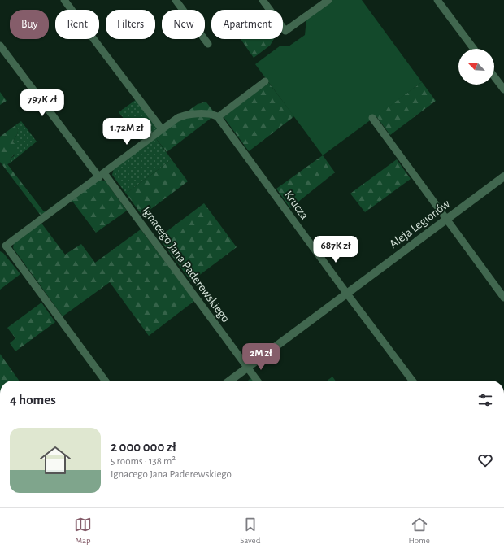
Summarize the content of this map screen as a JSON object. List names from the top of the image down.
{
  "streets": {
    "street": ["Krucza", "Aleja Legionów", "Ignacego Jana Paderewskiego"]
  },
  "crossings": [
    ["Krucza", "Aleja Legionów"],
    ["Aleja Legionów", "Ignacego Jana Paderewskiego"]
  ],
  "north": "top left",
  "page": {
    "chip": [
      "Buy",
      "Rent",
      "Filters",
      "New",
      "Apartment"
    ],
    "price": [
      "797K zł",
      "1.72M zł",
      "687K zł",
      "2M zł"
    ],
    "heading": "4 homes",
    "list": [
      {
        "name": "2 000 000 zł",
        "note": "5 rooms · 138 m² · Ignacego Jana Paderewskiego"
      }
    ],
    "tabs": ["Map", "Saved", "Home"]
  }
}
